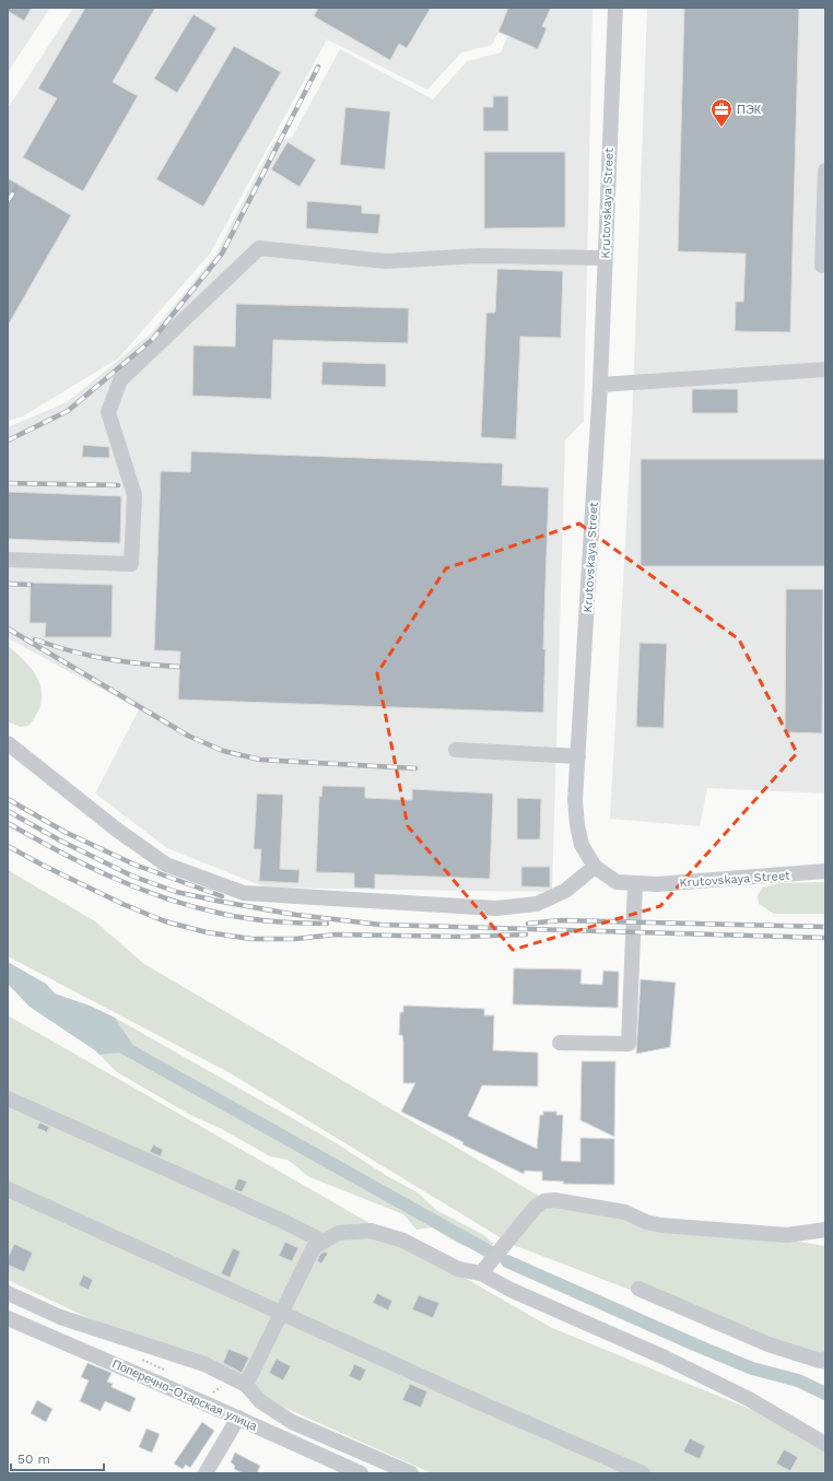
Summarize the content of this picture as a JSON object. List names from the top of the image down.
{
  "streets": {
    "street": ["Krutovskaya Street", "Поперечно-Отарская улица"]
  },
  "places": {
    "office": ["ПЭК"]
  },
  "scale_bar": "50 m"
}
